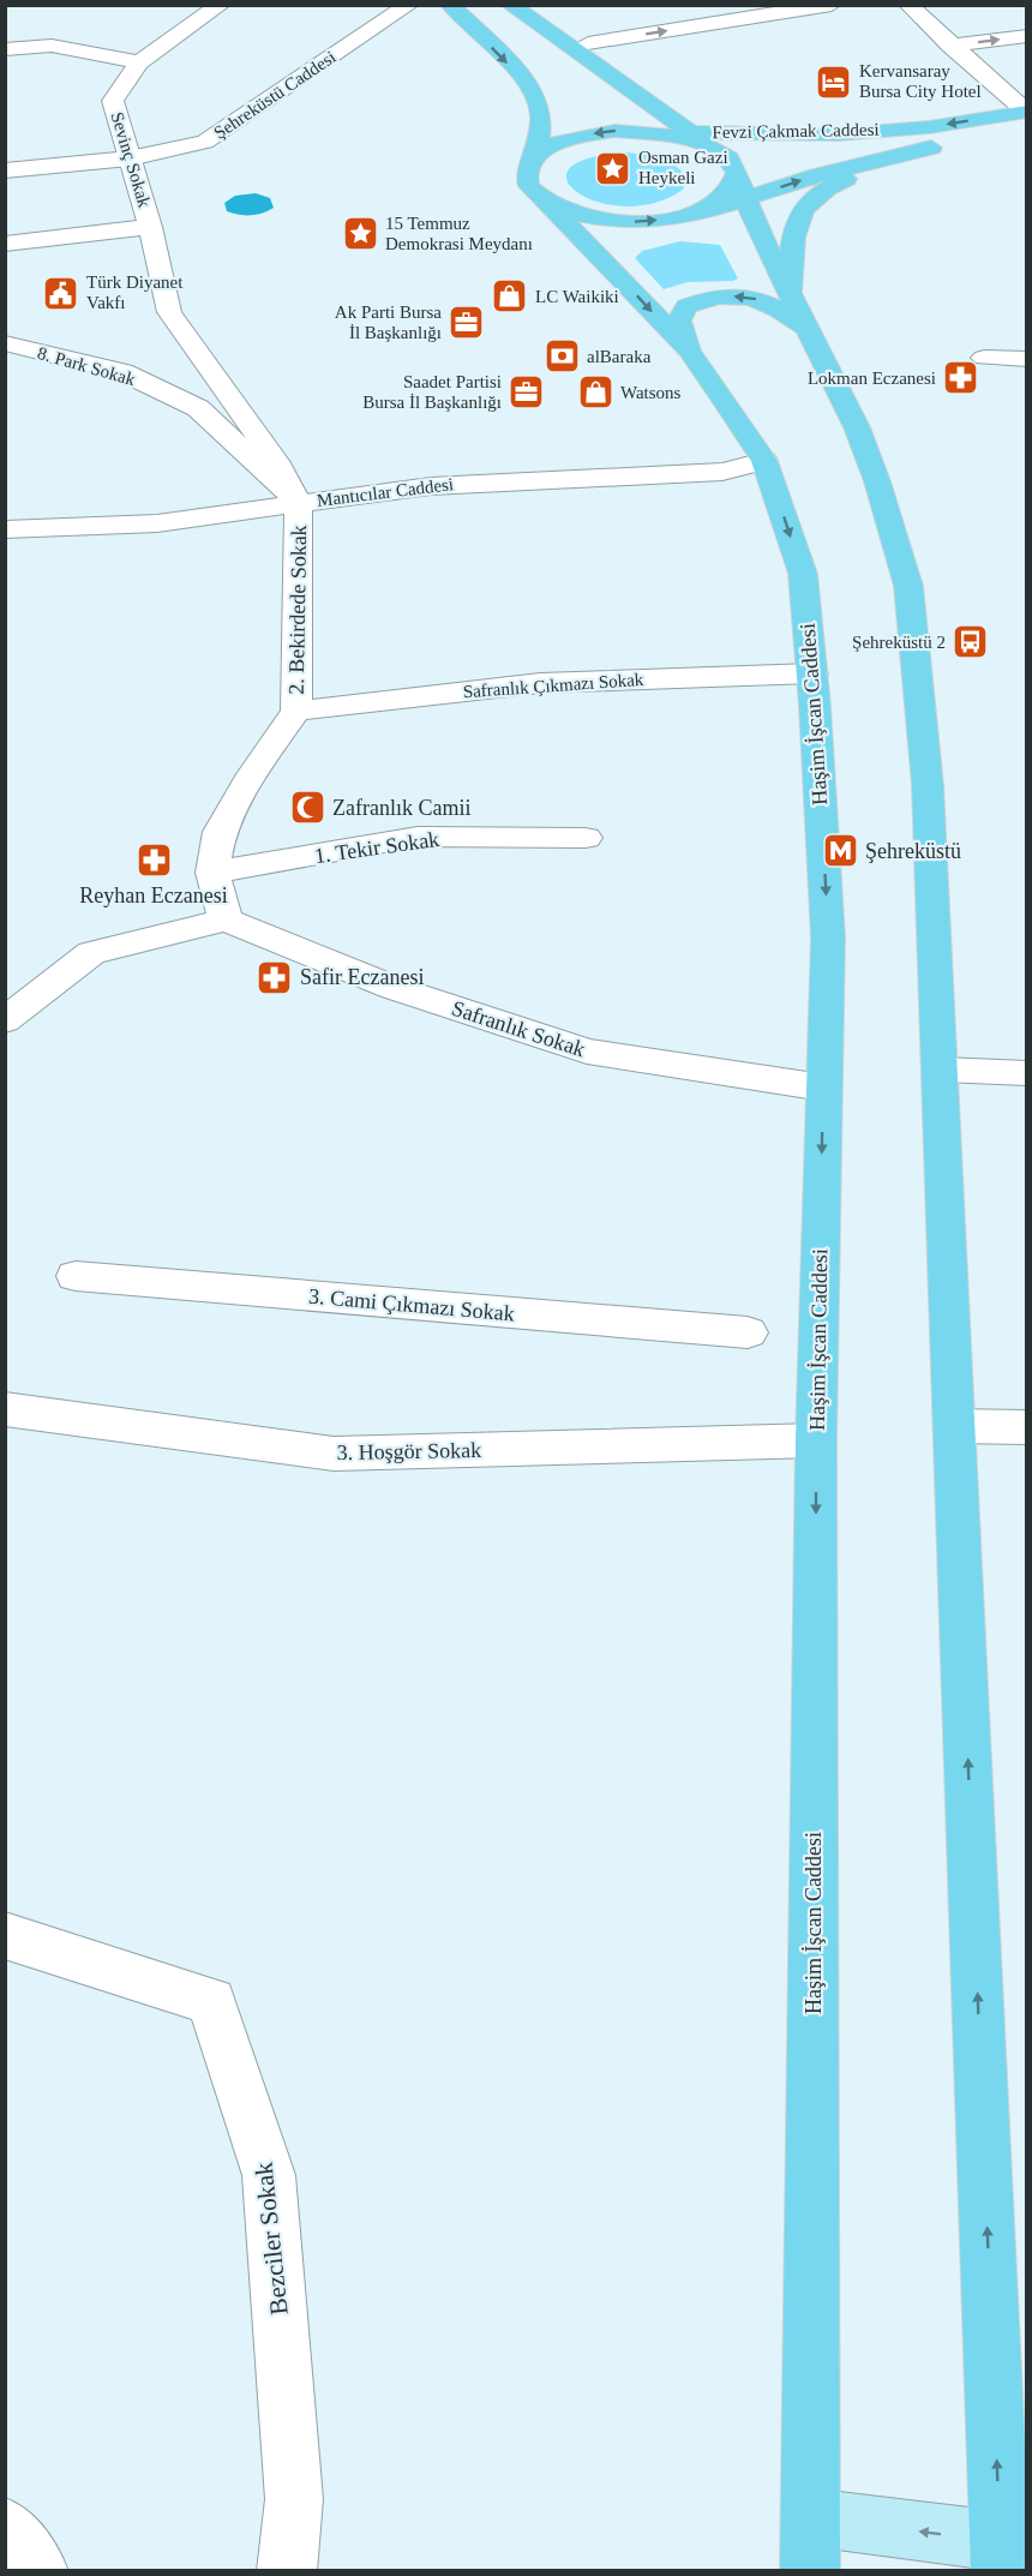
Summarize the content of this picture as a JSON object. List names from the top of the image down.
{
  "streets": {
    "main road": ["Fevzi Çakmak Caddesi", "Haşim İşcan Caddesi"],
    "street": [
      "Şehreküstü Caddesi",
      "Sevinç Sokak",
      "8. Park Sokak",
      "Mantıcılar Caddesi",
      "2. Bekirdede Sokak",
      "Safranlık Çıkmazı Sokak",
      "1. Tekir Sokak",
      "Safranlık Sokak",
      "3. Cami Çıkmazı Sokak",
      "3. Hoşgör Sokak",
      "Bezciler Sokak"
    ]
  },
  "crossings": [
    ["Şehreküstü Caddesi", "Sevinç Sokak"],
    ["Fevzi Çakmak Caddesi", "Haşim İşcan Caddesi"],
    ["8. Park Sokak", "Mantıcılar Caddesi"],
    ["8. Park Sokak", "2. Bekirdede Sokak"],
    ["Mantıcılar Caddesi", "2. Bekirdede Sokak"],
    ["Mantıcılar Caddesi", "Haşim İşcan Caddesi"],
    ["2. Bekirdede Sokak", "Safranlık Çıkmazı Sokak"],
    ["2. Bekirdede Sokak", "1. Tekir Sokak"],
    ["2. Bekirdede Sokak", "Safranlık Sokak"],
    ["Safranlık Çıkmazı Sokak", "Haşim İşcan Caddesi"],
    ["Haşim İşcan Caddesi", "Safranlık Sokak"],
    ["Haşim İşcan Caddesi", "3. Hoşgör Sokak"]
  ],
  "places": {
    "hotel": ["Kervansaray Bursa City Hotel"],
    "place": ["Osman Gazi Heykeli", "15 Temmuz Demokrasi Meydanı"],
    "public building": ["Türk Diyanet Vakfı"],
    "shop": ["LC Waikiki", "Watsons"],
    "office": ["Ak Parti Bursa İl Başkanlığı", "Saadet Partisi Bursa İl Başkanlığı"],
    "bank": ["alBaraka"],
    "pharmacy": ["Lokman Eczanesi", "Reyhan Eczanesi", "Safir Eczanesi"],
    "bus stop": ["Şehreküstü 2"],
    "mosque": ["Zafranlık Camii"],
    "metro station": ["Şehreküstü"]
  }
}
